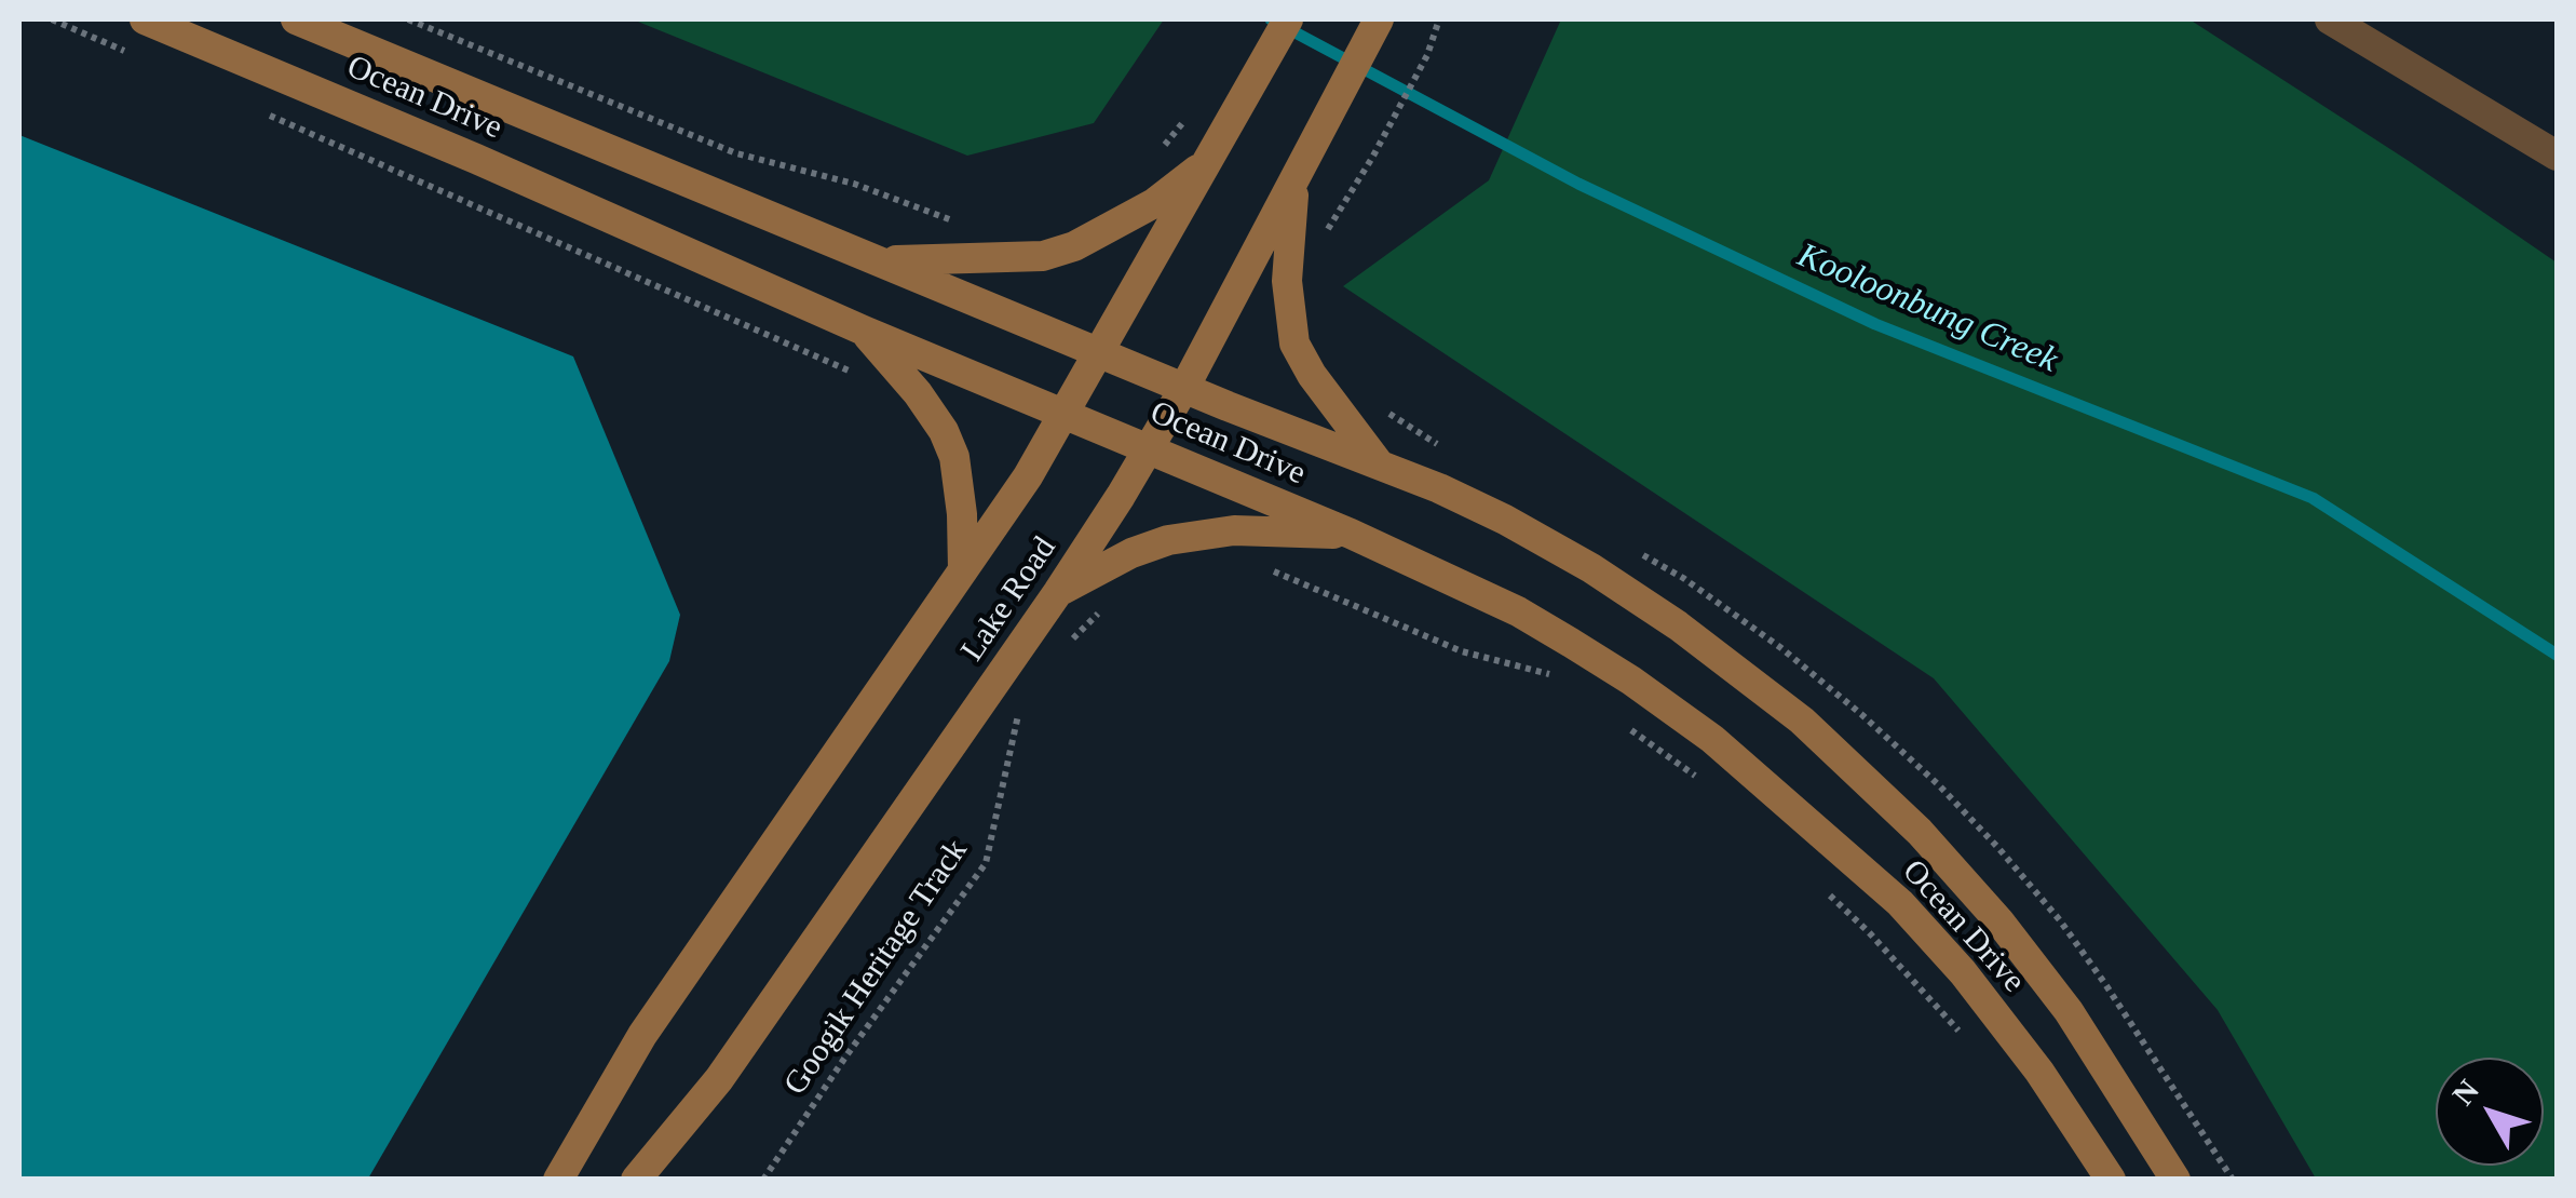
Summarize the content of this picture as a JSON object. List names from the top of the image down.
{
  "streets": {
    "main road": ["Ocean Drive", "Lake Road"],
    "path": ["Googik Heritage Track"]
  },
  "crossings": [
    ["Ocean Drive", "Lake Road"]
  ],
  "water": ["Kooloonbung Creek"],
  "north": "top left"
}
